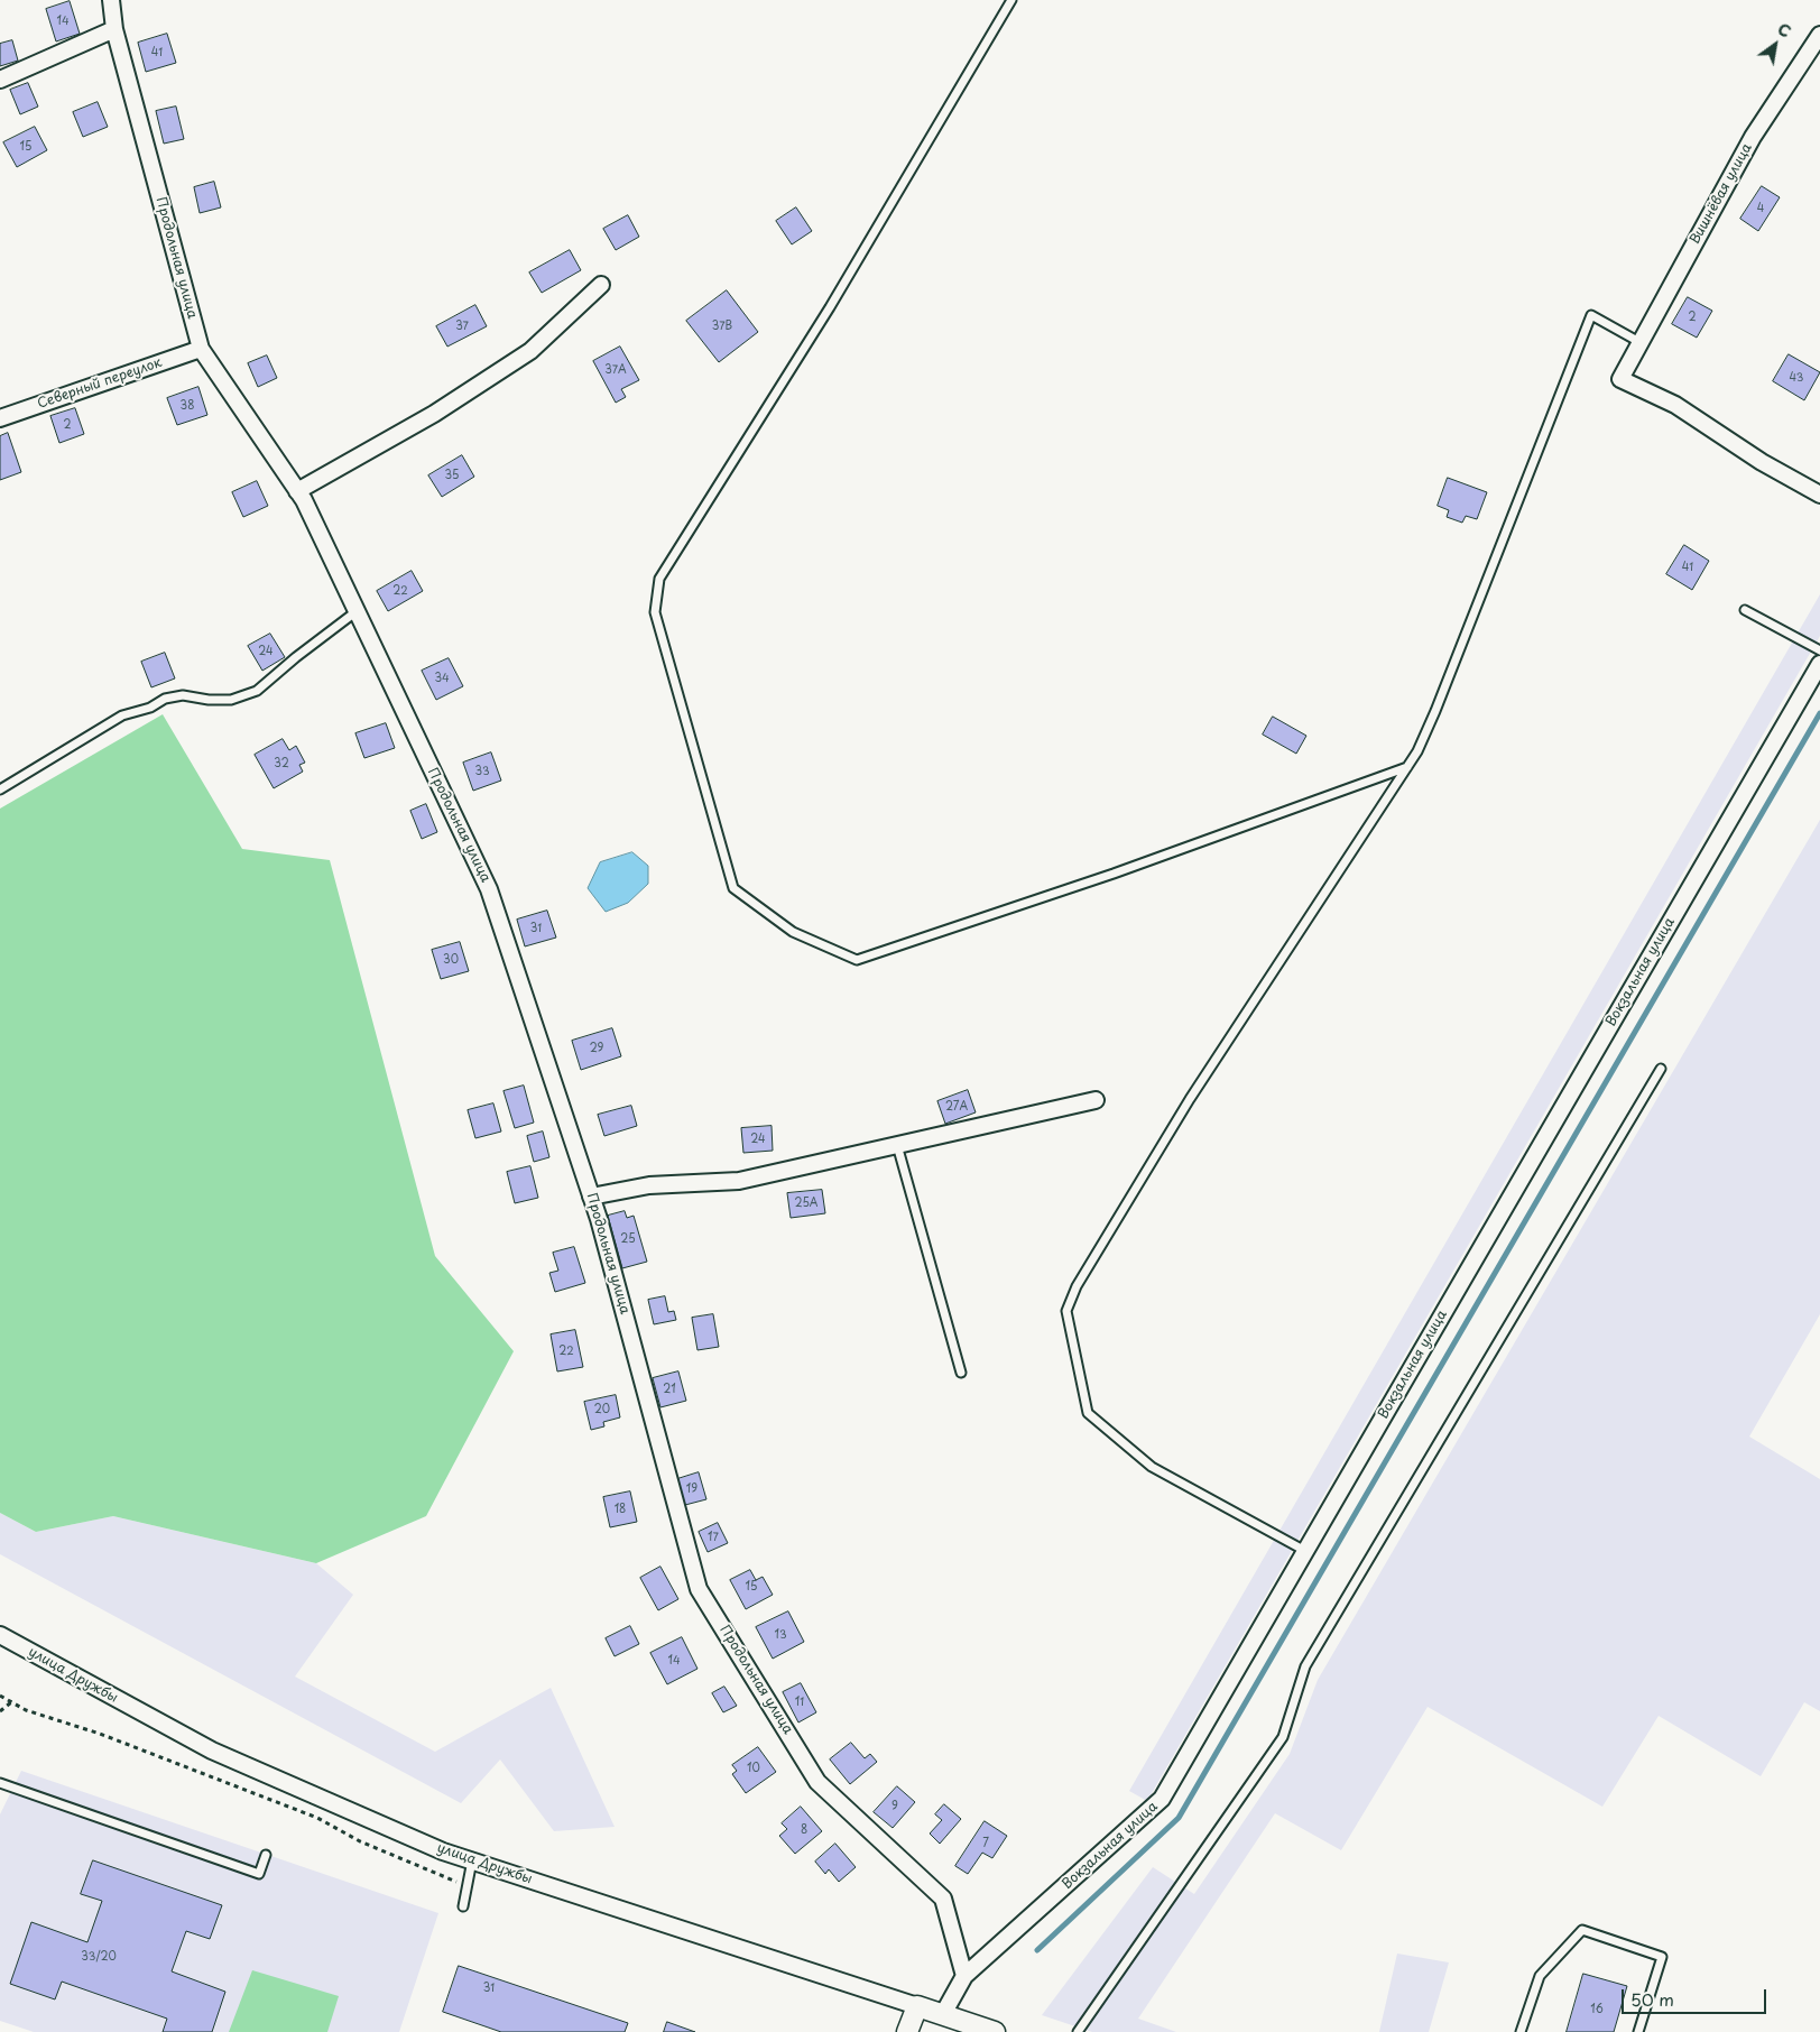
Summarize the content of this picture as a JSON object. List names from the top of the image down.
{
  "streets": {
    "street": [
      "Вишнёвая улица",
      "Продольная улица",
      "Северный переулок",
      "Вокзальная улица",
      "улица Дружбы"
    ]
  },
  "crossings": [
    ["Продольная улица", "Северный переулок"],
    ["Продольная улица", "Вокзальная улица"],
    ["Вокзальная улица", "улица Дружбы"]
  ],
  "house_numbers": [
    "14",
    "41",
    "15",
    "4",
    "2",
    "37",
    "37В",
    "37А",
    "43",
    "38",
    "2",
    "35",
    "41",
    "22",
    "24",
    "34",
    "32",
    "33",
    "31",
    "30",
    "29",
    "27А",
    "24",
    "25А",
    "25",
    "22",
    "21",
    "20",
    "19",
    "18",
    "17",
    "15",
    "13",
    "14",
    "11",
    "10",
    "9",
    "8",
    "7",
    "33/20",
    "31",
    "16"
  ],
  "scale_bar": "50 m",
  "north": "top right"
}
